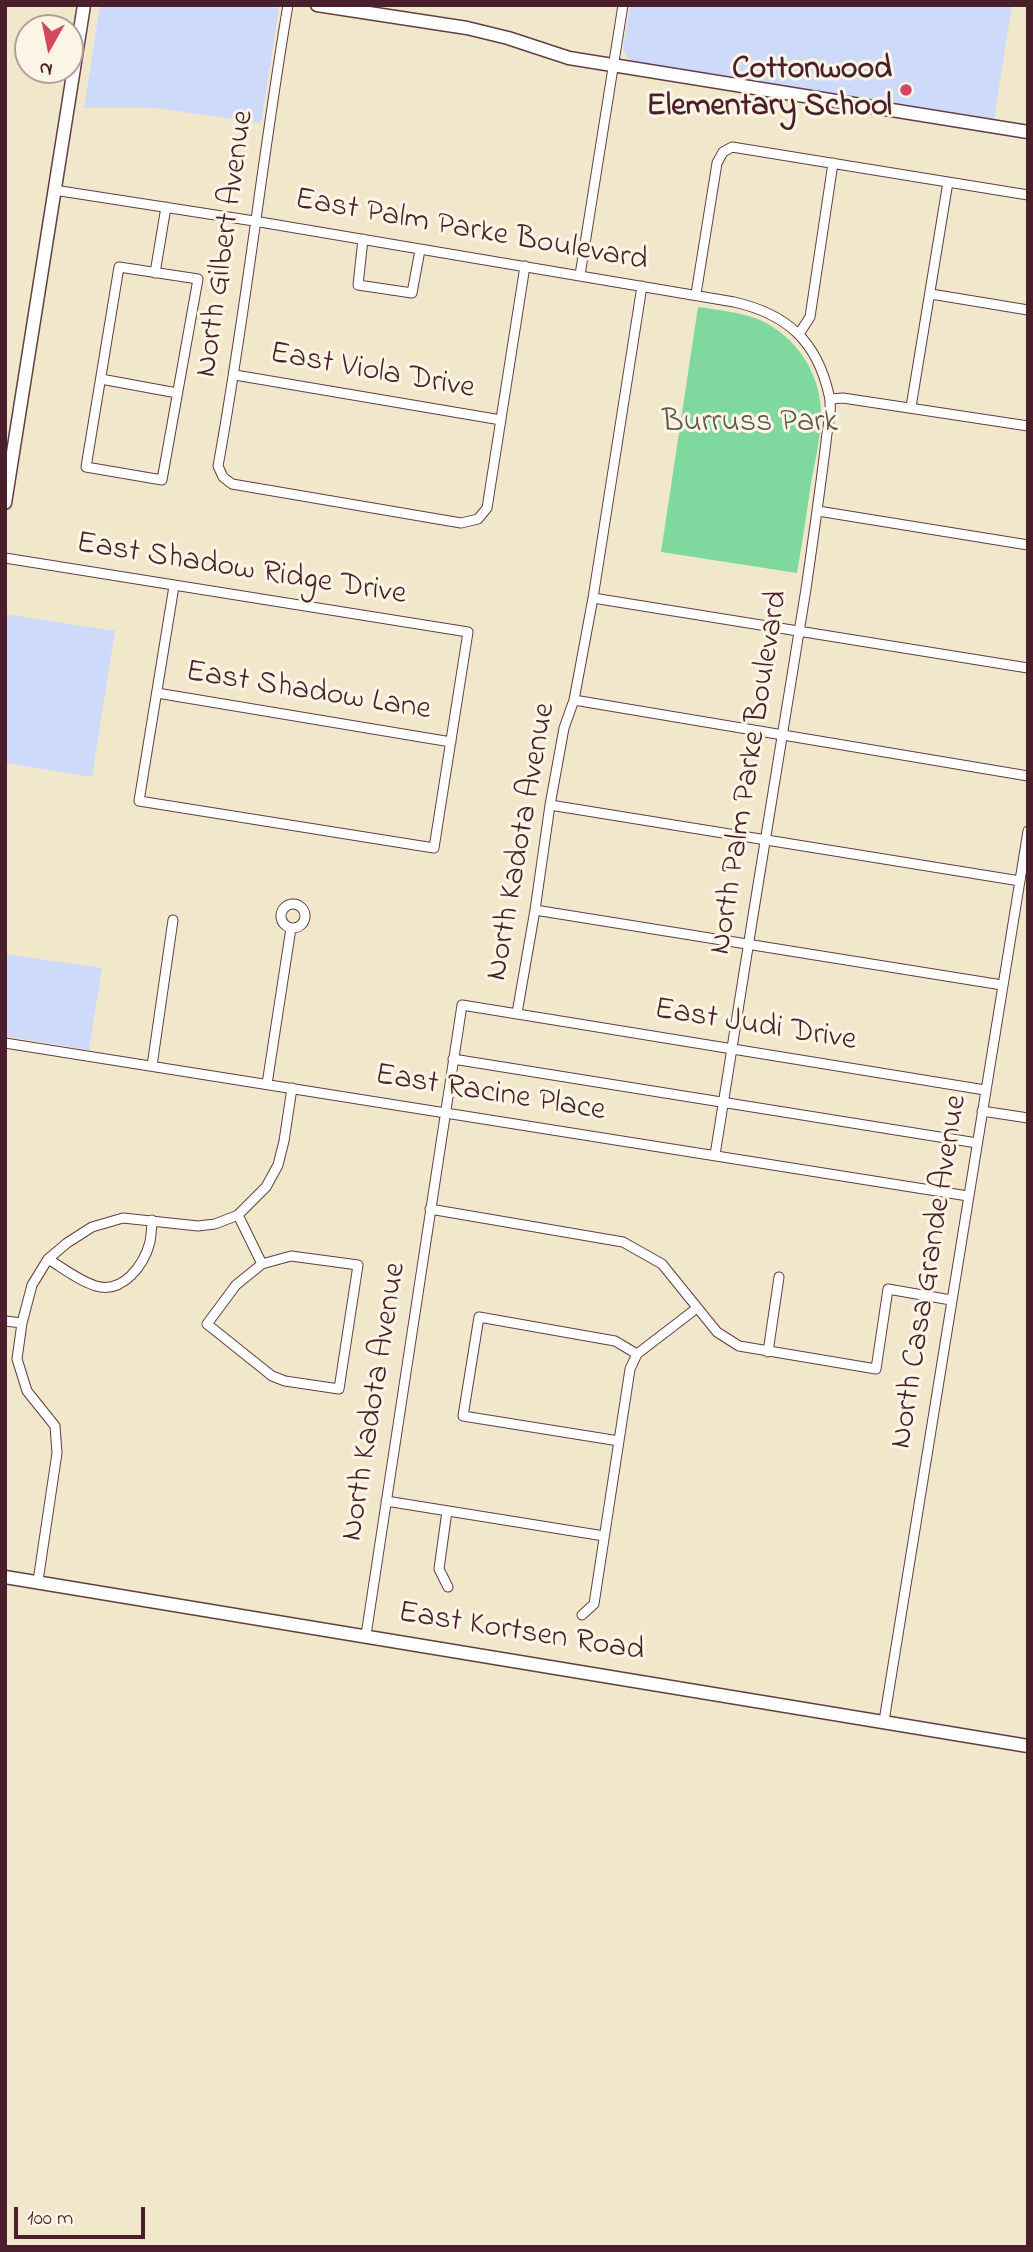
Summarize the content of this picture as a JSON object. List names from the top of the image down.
{
  "streets": {
    "street": [
      "East Palm Parke Boulevard",
      "North Gilbert Avenue",
      "East Viola Drive",
      "East Shadow Ridge Drive",
      "East Shadow Lane",
      "North Palm Parke Boulevard",
      "North Kadota Avenue",
      "East Judi Drive",
      "East Racine Place",
      "North Casa Grande Avenue",
      "East Kortsen Road"
    ]
  },
  "crossings": [
    ["East Palm Parke Boulevard", "North Gilbert Avenue"],
    ["East Palm Parke Boulevard", "North Palm Parke Boulevard"],
    ["East Palm Parke Boulevard", "North Kadota Avenue"],
    ["North Gilbert Avenue", "East Viola Drive"],
    ["East Shadow Ridge Drive", "East Shadow Lane"],
    ["North Palm Parke Boulevard", "East Judi Drive"],
    ["North Palm Parke Boulevard", "East Racine Place"],
    ["North Kadota Avenue", "East Judi Drive"],
    ["North Kadota Avenue", "East Racine Place"],
    ["North Kadota Avenue", "East Kortsen Road"],
    ["East Judi Drive", "North Casa Grande Avenue"],
    ["East Racine Place", "North Casa Grande Avenue"],
    ["North Casa Grande Avenue", "East Kortsen Road"]
  ],
  "parks": ["Burruss Park"],
  "places": ["Cottonwood Elementary School"],
  "scale_bar": "100 m",
  "north": "bottom"
}
